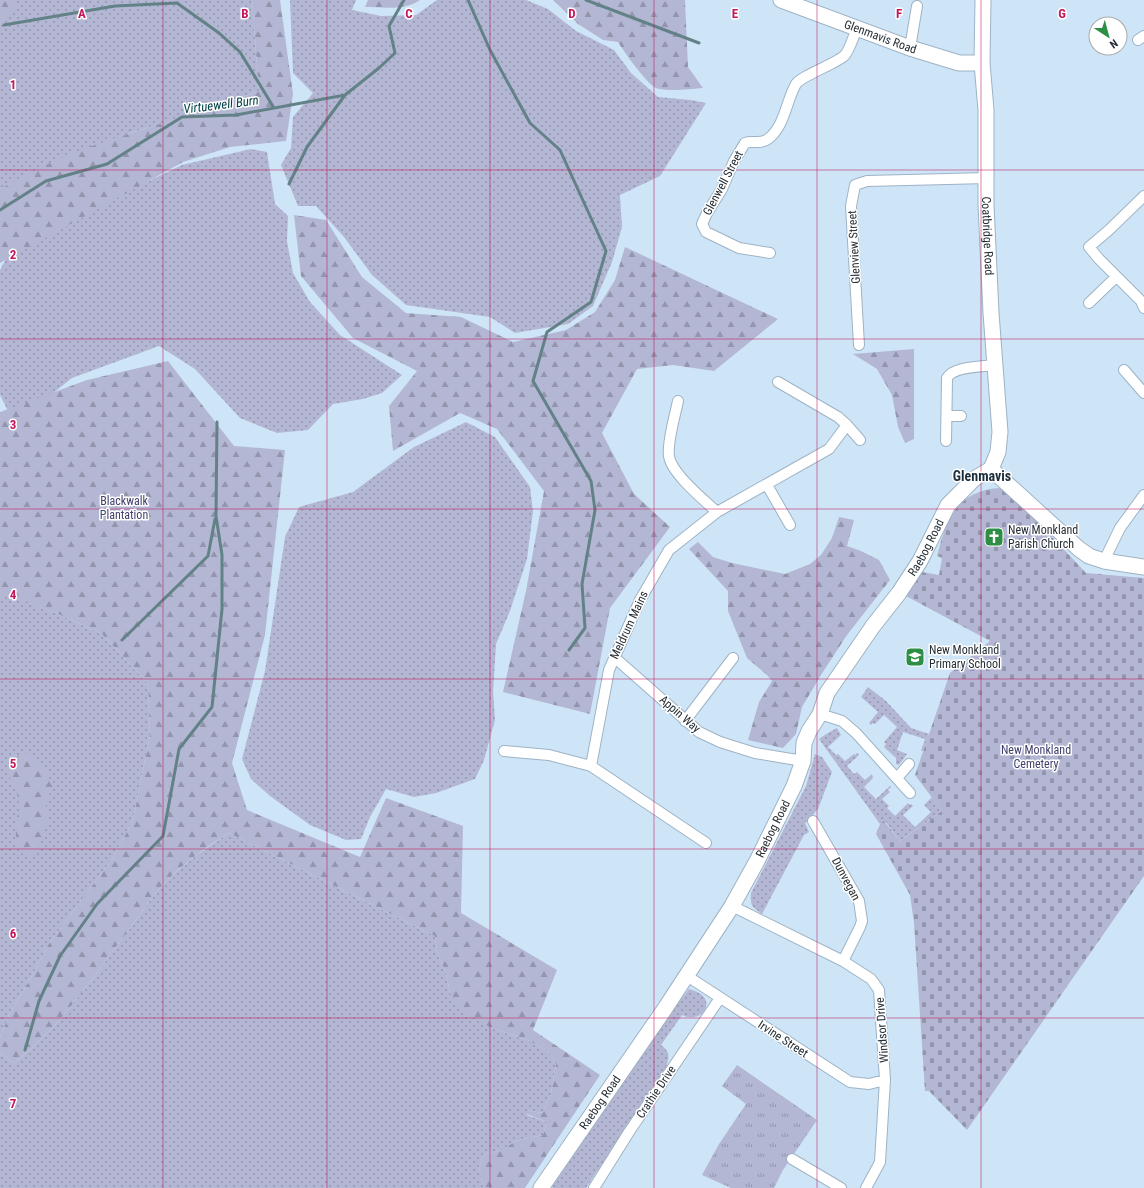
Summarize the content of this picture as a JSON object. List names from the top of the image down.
{
  "streets": {
    "main road": ["Glenmavis Road", "Coatbridge Road", "Raebog Road"],
    "street": [
      "Glenwell Street",
      "Glenview Street",
      "Meldrum Mains",
      "Appin Way",
      "Dunvegan",
      "Windsor Drive",
      "Irvine Street",
      "Crathie Drive"
    ]
  },
  "crossings": [
    ["Glenmavis Road", "Glenwell Street"],
    ["Glenmavis Road", "Coatbridge Road"],
    ["Coatbridge Road", "Glenview Street"],
    ["Coatbridge Road", "Raebog Road"],
    ["Raebog Road", "Appin Way"],
    ["Raebog Road", "Windsor Drive"],
    ["Raebog Road", "Irvine Street"],
    ["Meldrum Mains", "Appin Way"],
    ["Dunvegan", "Windsor Drive"],
    ["Windsor Drive", "Irvine Street"],
    ["Irvine Street", "Crathie Drive"]
  ],
  "districts": ["Glenmavis"],
  "water": ["Virtuewell Burn"],
  "parks": ["Blackwalk Plantation", "New Monkland Cemetery"],
  "places": {
    "church": ["New Monkland Parish Church"],
    "school or university": ["New Monkland Primary School"]
  },
  "north": "bottom right",
  "grid": {
    "columns": [
      "A",
      "B",
      "C",
      "D",
      "E",
      "F",
      "G"
    ],
    "rows": [
      "1",
      "2",
      "3",
      "4",
      "5",
      "6",
      "7"
    ]
  }
}
